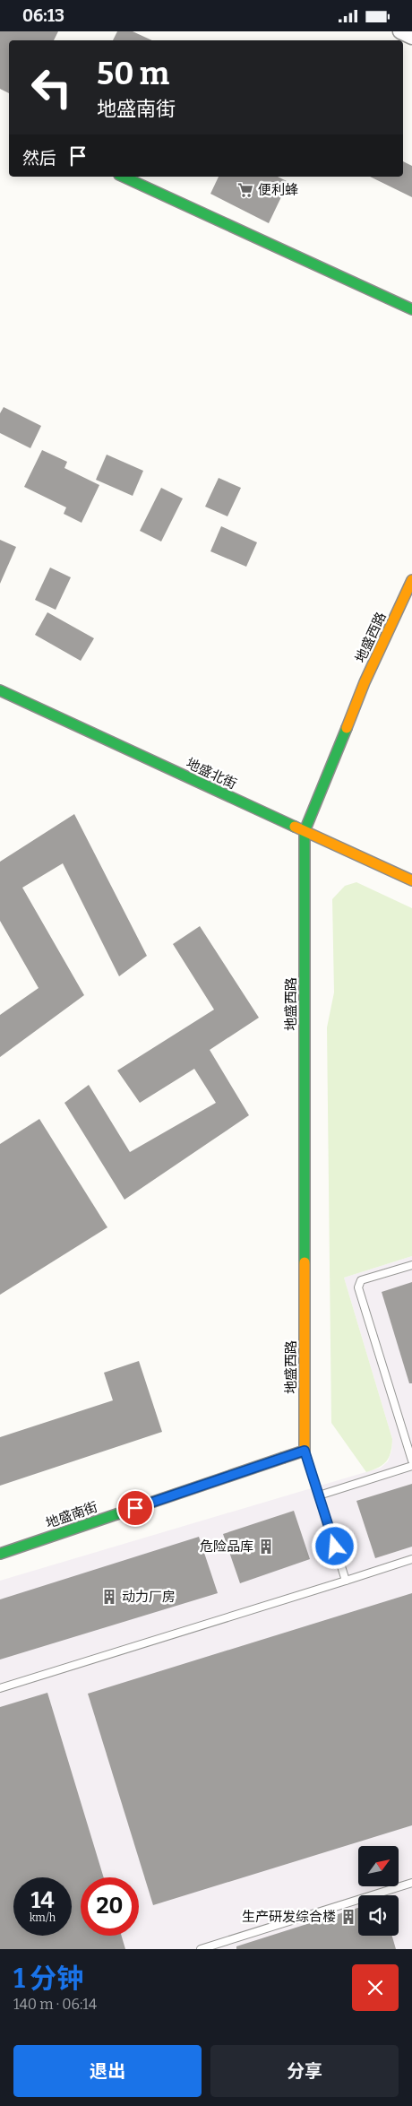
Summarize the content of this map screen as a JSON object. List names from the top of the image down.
{
  "streets": {
    "street": ["地盛西路", "地盛北街", "地盛南街"]
  },
  "crossings": [
    ["地盛西路", "地盛北街"],
    ["地盛西路", "地盛南街"]
  ],
  "places": {
    "supermarket": ["便利蜂"],
    "building": ["危险品库", "动力厂房", "生产研发综合楼"]
  },
  "north": "top right",
  "page": {
    "status": "06:13",
    "turn": ["50 m", "地盛南街"],
    "then": "然后",
    "speed": "14 km/h",
    "limit": "20",
    "heading": ["1 分钟", "140 m · 06:14"],
    "buttons": ["退出", "分享"]
  }
}
